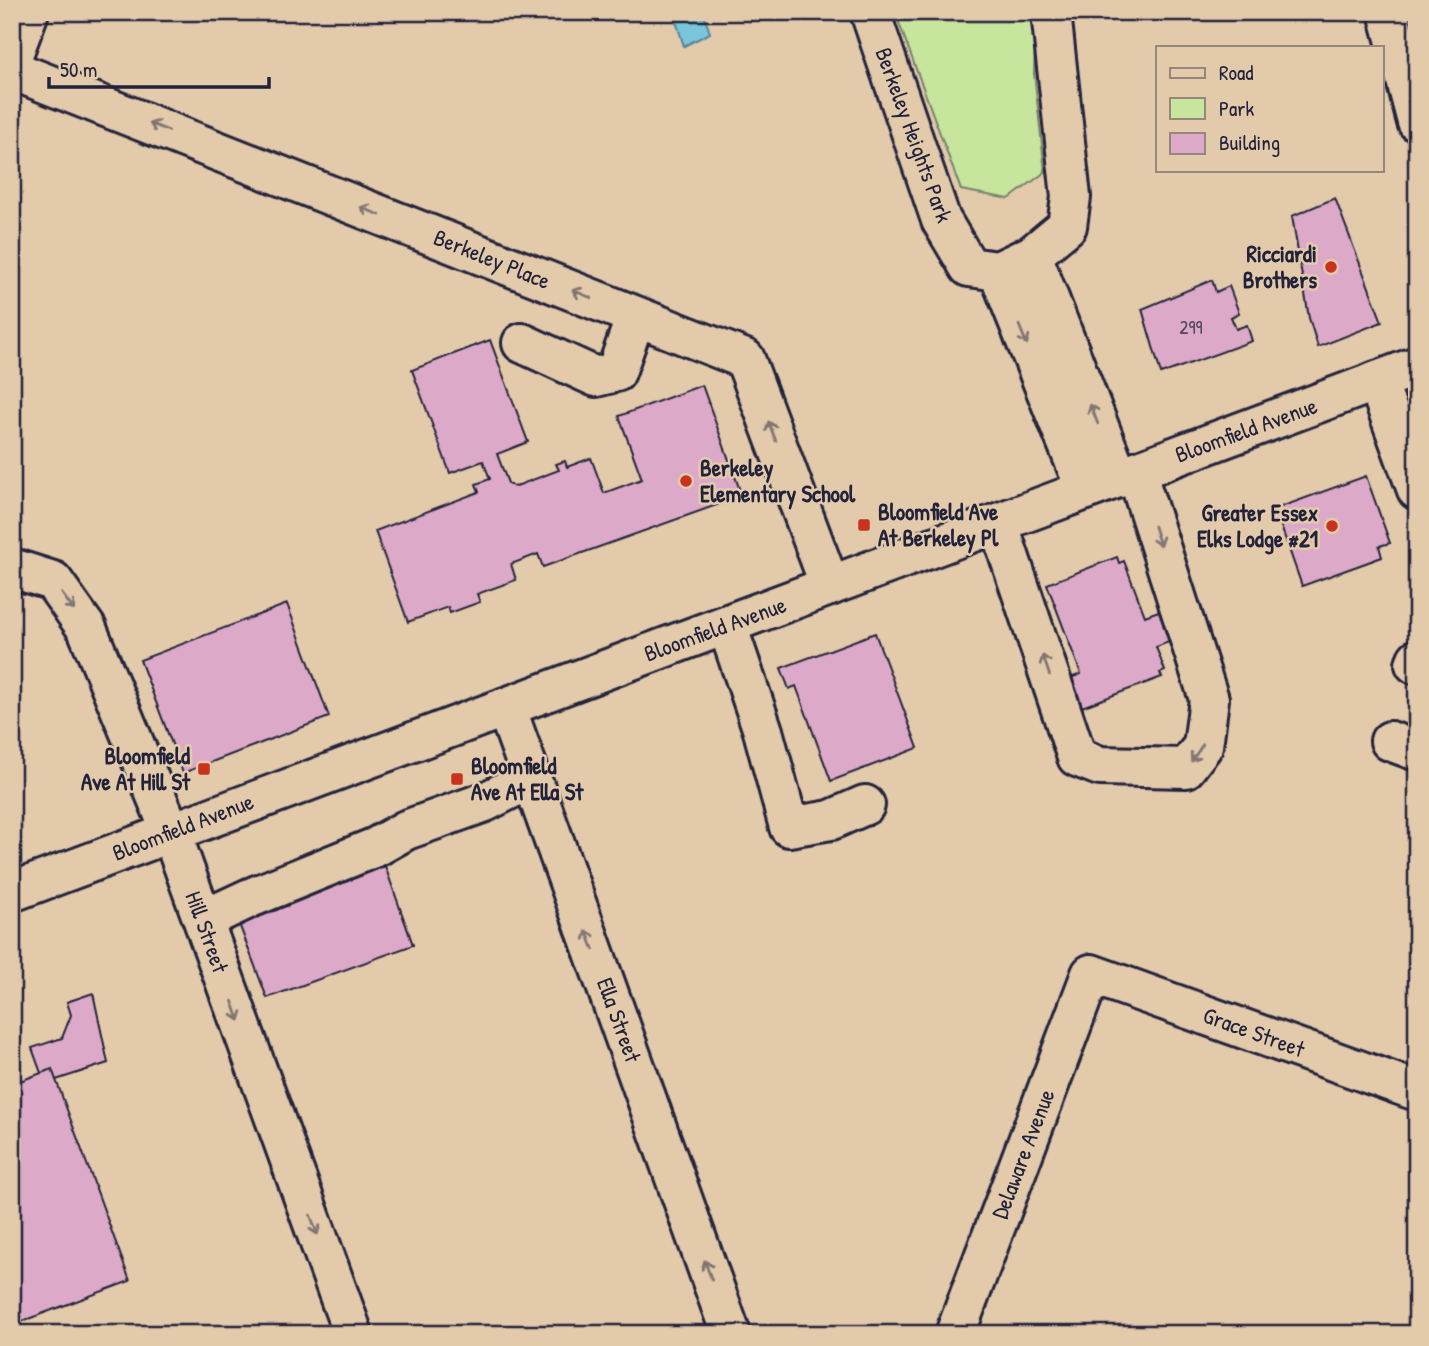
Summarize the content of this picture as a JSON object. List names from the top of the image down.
{
  "streets": {
    "street": [
      "Berkeley Heights Park",
      "Berkeley Place",
      "Bloomfield Avenue",
      "Hill Street",
      "Ella Street",
      "Grace Street",
      "Delaware Avenue"
    ]
  },
  "crossings": [
    ["Berkeley Place", "Bloomfield Avenue"],
    ["Bloomfield Avenue", "Hill Street"],
    ["Bloomfield Avenue", "Ella Street"],
    ["Grace Street", "Delaware Avenue"]
  ],
  "one_way": ["Berkeley Place", "Hill Street", "Ella Street"],
  "places": {
    "other": ["Ricciardi Brothers", "Berkeley Elementary School", "Greater Essex Elks Lodge #21"],
    "transit": ["Bloomfield Ave At Berkeley Pl", "Bloomfield Ave At Hill St", "Bloomfield Ave At Ella St"]
  },
  "house_numbers": ["299"],
  "legend": ["Road", "Park", "Building"],
  "scale_bar": "50 m"
}
